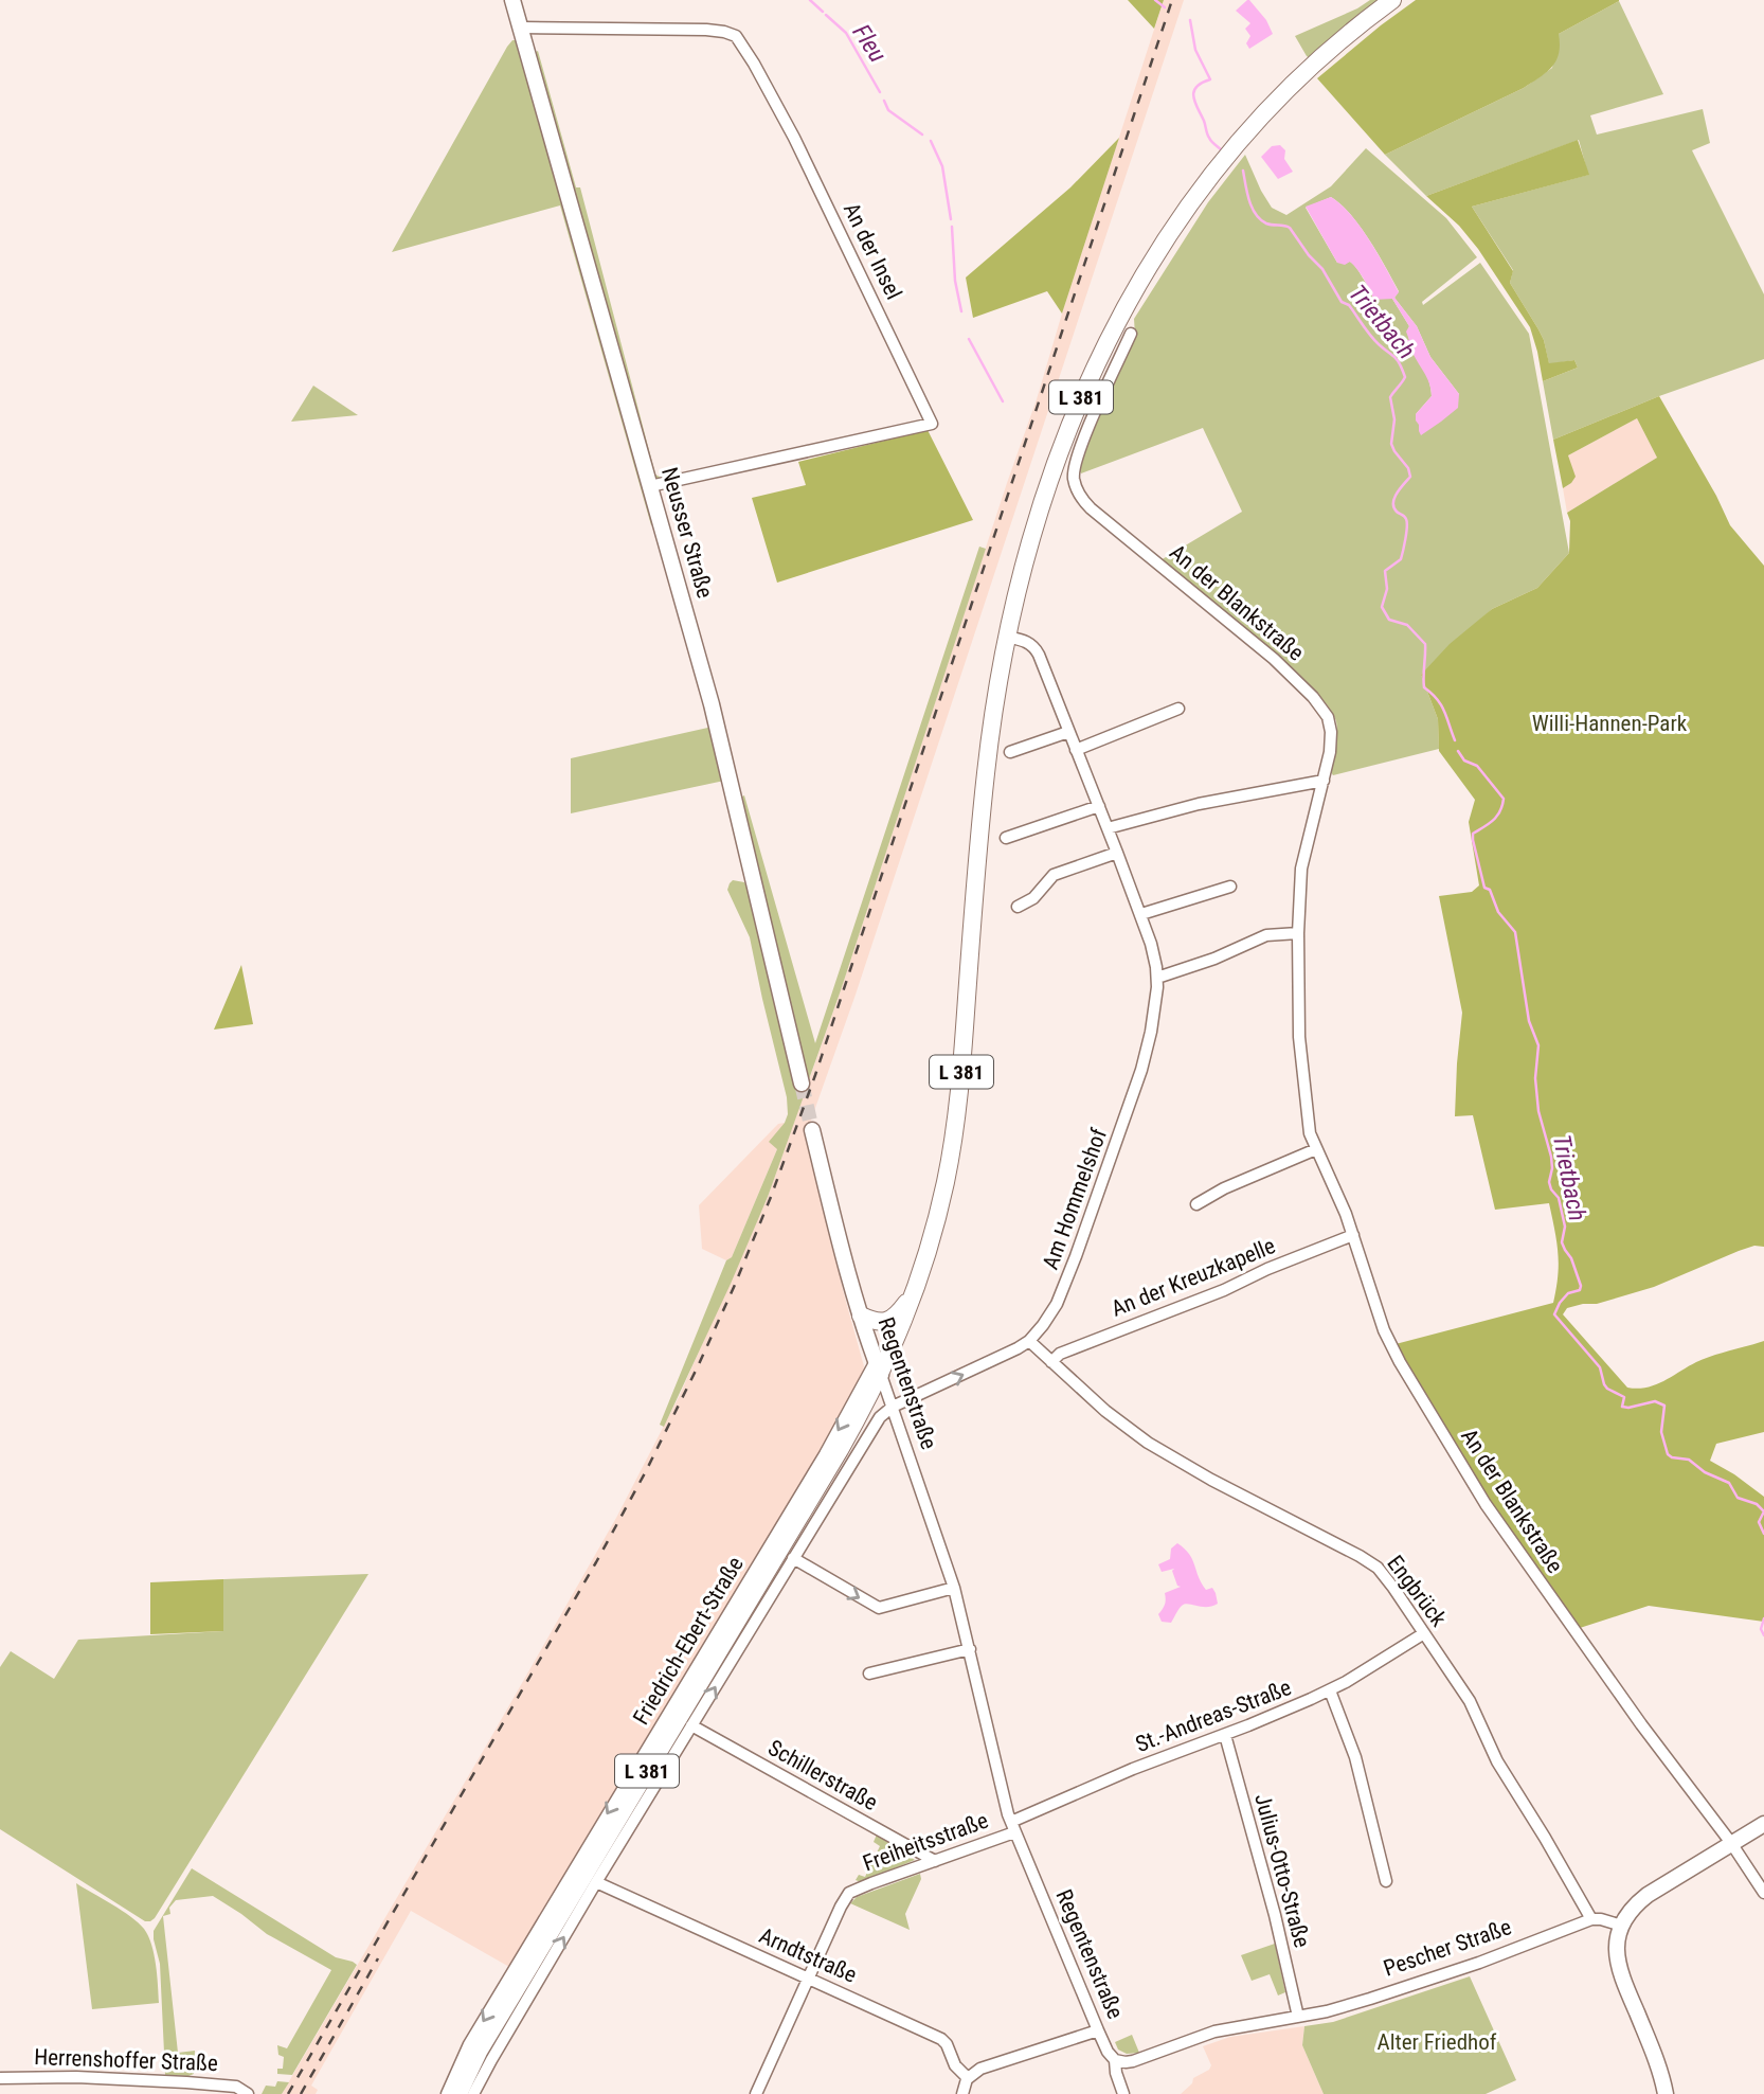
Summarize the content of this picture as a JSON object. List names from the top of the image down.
{
  "streets": {
    "main road": ["L 381"],
    "street": [
      "An der Insel",
      "Neusser Straße",
      "An der Blankstraße",
      "Am Hommelshof",
      "An der Kreuzkapelle",
      "Regentenstraße",
      "Engbrück",
      "Friedrich-Ebert-Straße",
      "St.-Andreas-Straße",
      "Schillerstraße",
      "Freiheitsstraße",
      "Julius-Otto-Straße",
      "Pescher Straße",
      "Arndtstraße",
      "Herrenshoffer Straße"
    ]
  },
  "crossings": [
    ["An der Insel", "Neusser Straße"],
    ["L 381", "Am Hommelshof"],
    ["L 381", "Regentenstraße"],
    ["L 381", "Friedrich-Ebert-Straße"],
    ["An der Blankstraße", "An der Kreuzkapelle"],
    ["Am Hommelshof", "Regentenstraße"],
    ["Am Hommelshof", "Engbrück"],
    ["An der Kreuzkapelle", "Engbrück"],
    ["Regentenstraße", "Friedrich-Ebert-Straße"],
    ["Regentenstraße", "St.-Andreas-Straße"],
    ["Regentenstraße", "Freiheitsstraße"],
    ["Regentenstraße", "Pescher Straße"],
    ["Engbrück", "St.-Andreas-Straße"],
    ["Engbrück", "Pescher Straße"],
    ["St.-Andreas-Straße", "Freiheitsstraße"],
    ["St.-Andreas-Straße", "Julius-Otto-Straße"],
    ["Schillerstraße", "Freiheitsstraße"],
    ["Freiheitsstraße", "Arndtstraße"],
    ["Julius-Otto-Straße", "Pescher Straße"]
  ],
  "water": ["Fleu", "Trietbach"],
  "parks": ["Willi-Hannen-Park", "Alter Friedhof"]
}
